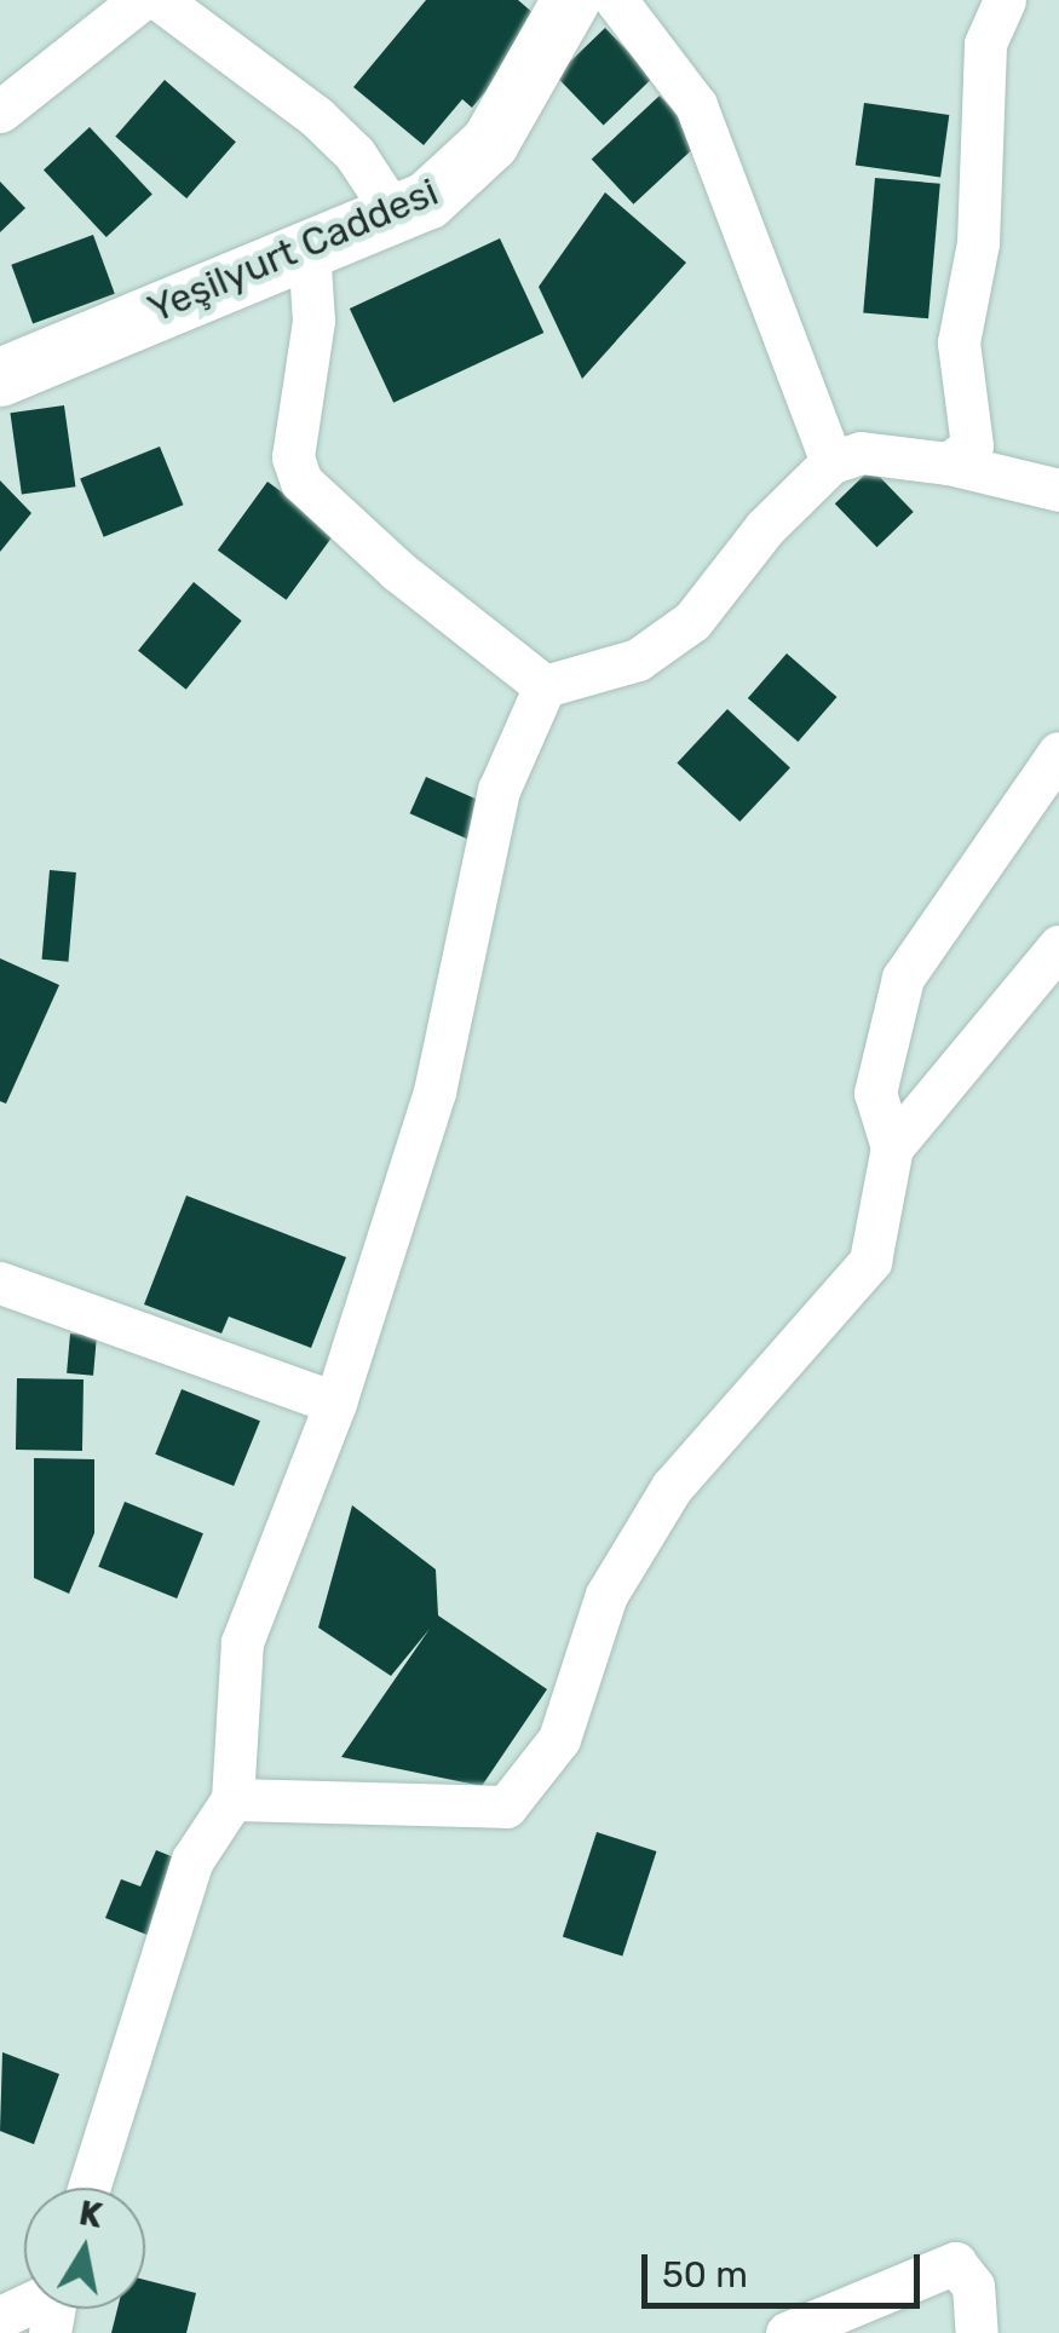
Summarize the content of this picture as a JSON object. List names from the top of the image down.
{
  "streets": {
    "main road": ["Yeşilyurt Caddesi"]
  },
  "scale_bar": "50 m",
  "north": "top"
}
